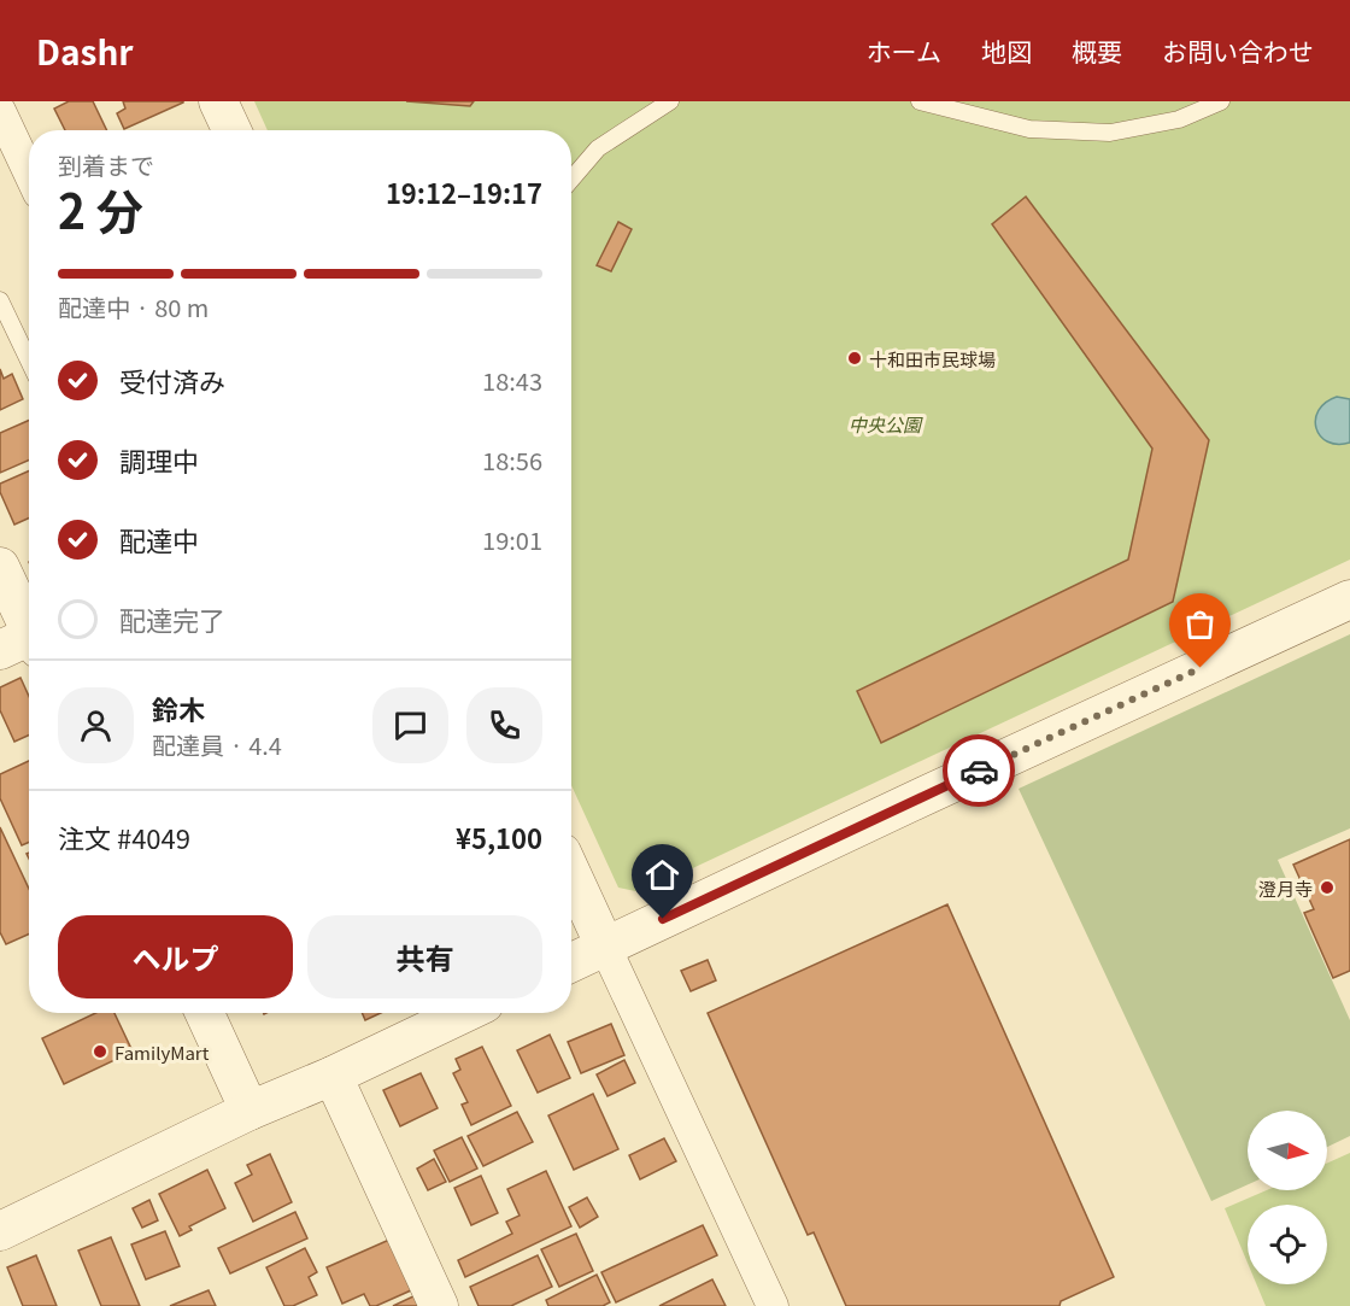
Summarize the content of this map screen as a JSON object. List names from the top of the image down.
{
  "parks": ["中央公園"],
  "places": ["十和田市民球場", "澄月寺", "FamilyMart"],
  "north": "right",
  "page": {
    "header": "Dashr",
    "nav": [
      "ホーム",
      "地図",
      "概要",
      "お問い合わせ"
    ],
    "heading": ["2 分", "到着まで", "19:12–19:17"],
    "panel": [
      "鈴木",
      "配達員 · 4.4",
      "注文 #4049",
      "¥5,100"
    ],
    "bar": "配達中 · 80 m",
    "list": [
      ["受付済み", "18:43"],
      ["調理中", "18:56"],
      ["配達中", "19:01"],
      "配達完了"
    ],
    "buttons": ["ヘルプ", "共有"]
  }
}
